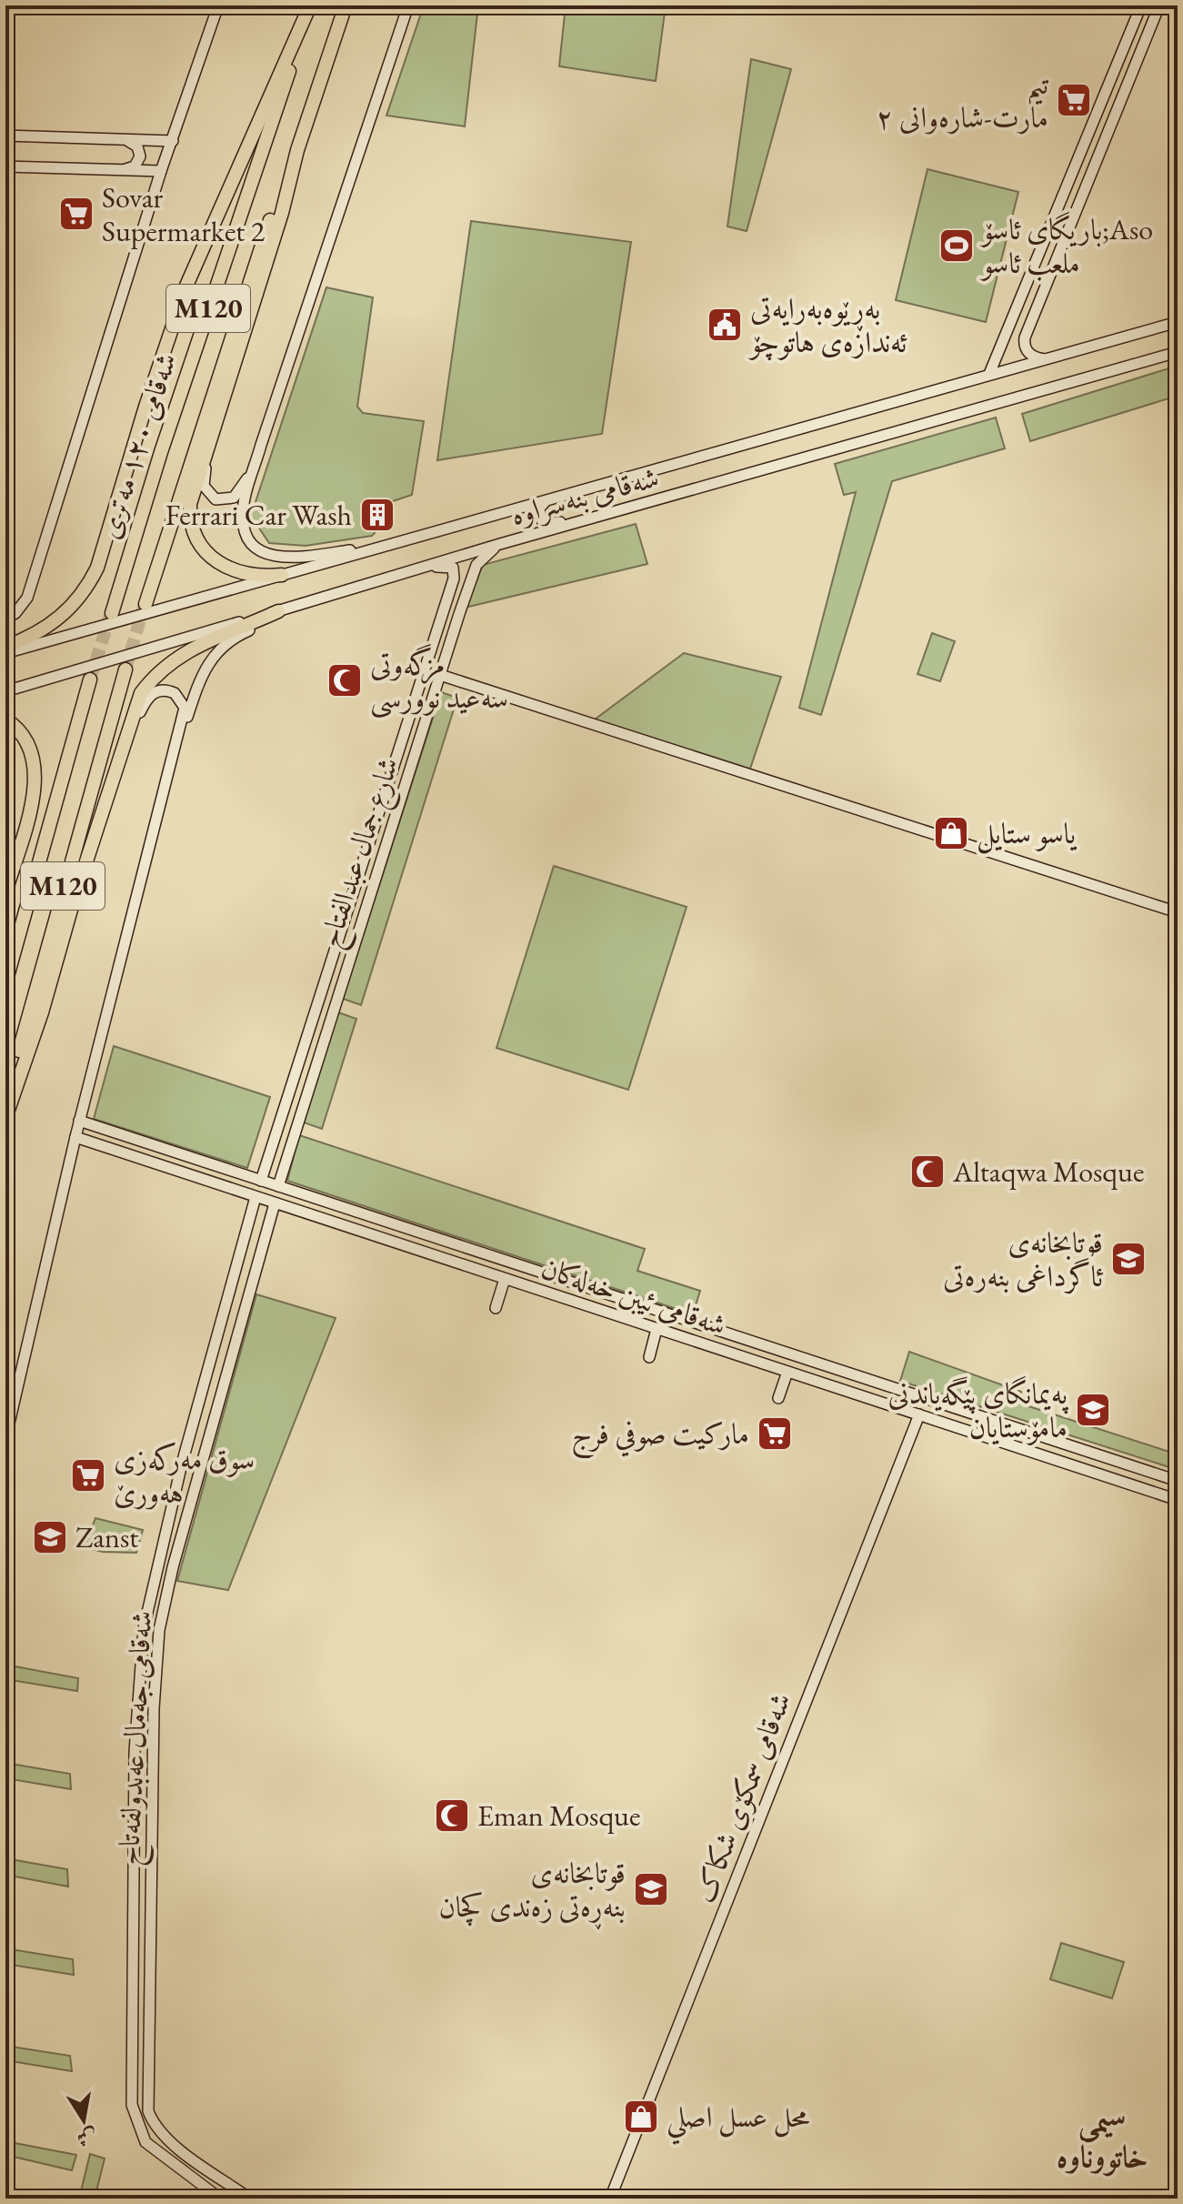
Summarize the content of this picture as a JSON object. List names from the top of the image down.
{
  "streets": {
    "highway": ["M120", "شەقامی ١٢٠ مەتری"],
    "main road": [
      "شەقامی بنەسراوە",
      "شارع جمال عبدالفتاح",
      "شەقامی ئیبن خەلەکان",
      "شەقامی جەمال عەبدولفەتاح",
      "شەقامی سمکۆی شکاک"
    ]
  },
  "crossings": [
    ["شەقامی بنەسراوە", "شارع جمال عبدالفتاح"],
    ["شارع جمال عبدالفتاح", "شەقامی ئیبن خەلەکان"],
    ["شەقامی ئیبن خەلەکان", "شەقامی جەمال عەبدولفەتاح"],
    ["شەقامی ئیبن خەلەکان", "شەقامی سمکۆی شکاک"]
  ],
  "districts": ["سیمی خاتووناوه"],
  "places": {
    "supermarket": [
      "تیم مارت-شارەوانی ٢",
      "Sovar Supermarket 2",
      "ماركيت صوفي فرج",
      "سوق مەرکەزی هەورێ"
    ],
    "sports": ["یاریگای ئاسۆ;Aso ملعب ئاسو"],
    "public building": ["بەڕێوەبەرایەتی ئەندازەی هاتوچۆ"],
    "building": ["Ferrari Car Wash"],
    "mosque": ["مزگەوتی سەعید نوورسی", "Altaqwa Mosque", "Eman Mosque"],
    "shop": ["ياسو ستايل", "محل عسل اصلي"],
    "school or university": [
      "قوتابخانەی ئاگرداغی بنەرەتی",
      "پەیمانگای پێگەیاندنی مامۆستایان",
      "Zanst",
      "قوتابخانەی بنەڕەتی زەندی کچان"
    ]
  },
  "north": "bottom"
}
